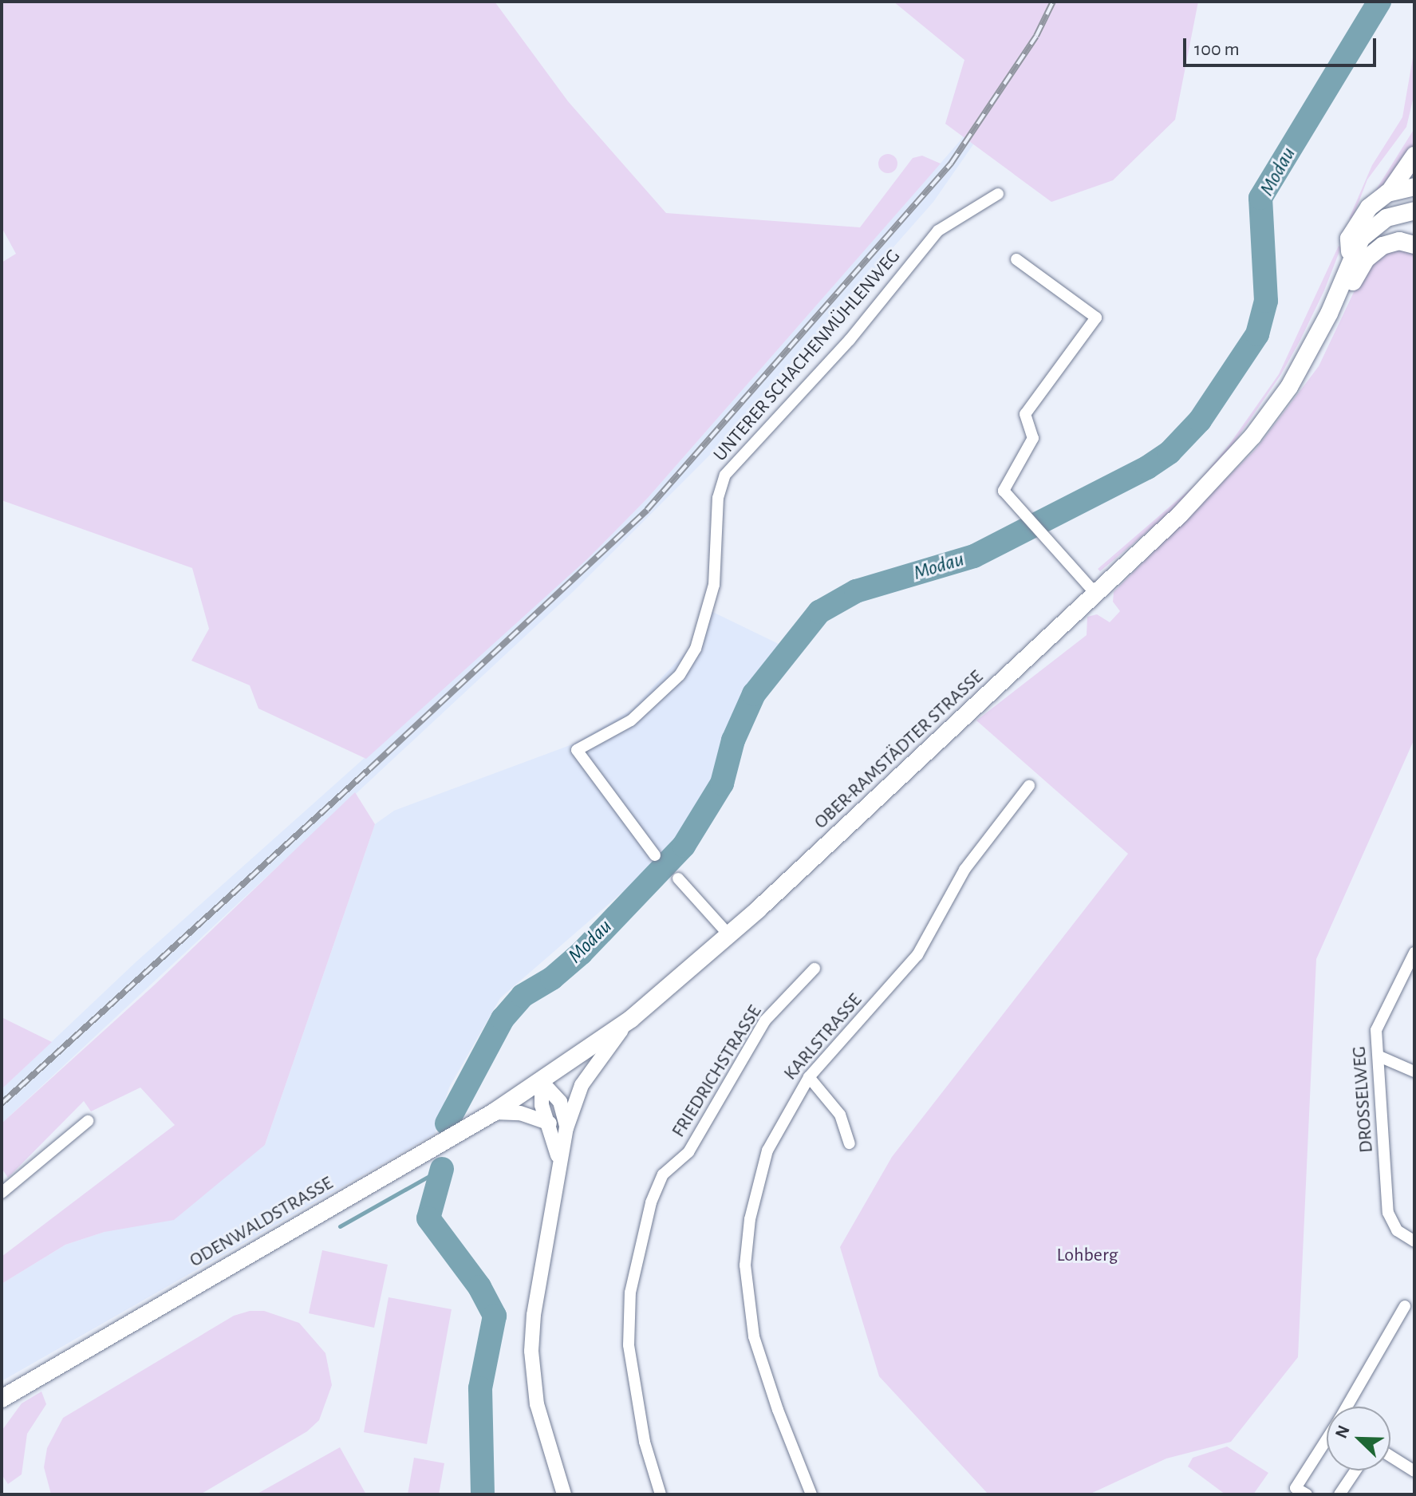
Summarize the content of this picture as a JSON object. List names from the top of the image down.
{
  "streets": {
    "main road": ["OBER-RAMSTÄDTER STRASSE", "ODENWALDSTRASSE"],
    "street": [
      "UNTERER SCHACHENMÜHLENWEG",
      "KARLSTRASSE",
      "FRIEDRICHSTRASSE",
      "DROSSELWEG"
    ]
  },
  "crossings": [
    ["OBER-RAMSTÄDTER STRASSE", "ODENWALDSTRASSE"]
  ],
  "water": ["Modau"],
  "parks": ["Lohberg"],
  "scale_bar": "100 m",
  "north": "top left"
}
